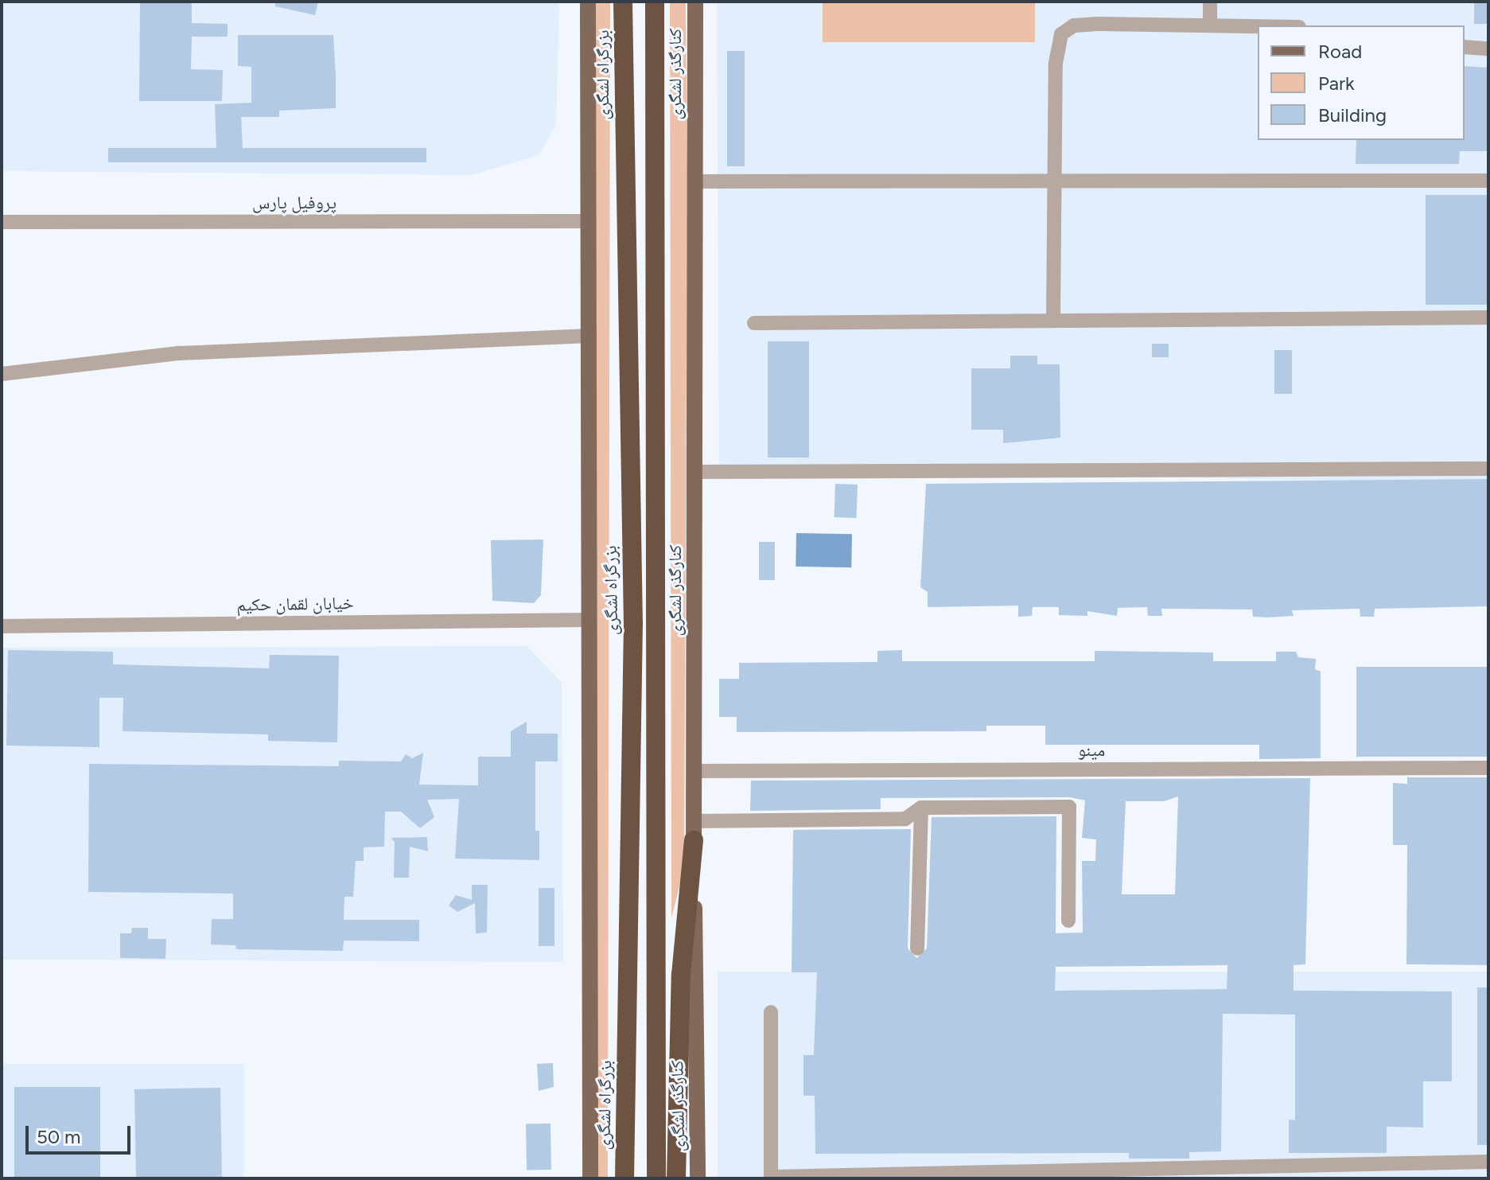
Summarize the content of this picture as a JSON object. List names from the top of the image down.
{
  "streets": {
    "highway": ["بزرگراه لشگری"],
    "main road": ["کنارگذر لشگری"],
    "lane": ["پروفیل پارس", "خیابان لقمان حکیم", "مینو"]
  },
  "crossings": [
    ["کنارگذر لشگری", "مینو"]
  ],
  "legend": ["Road", "Park", "Building"],
  "scale_bar": "50 m"
}
